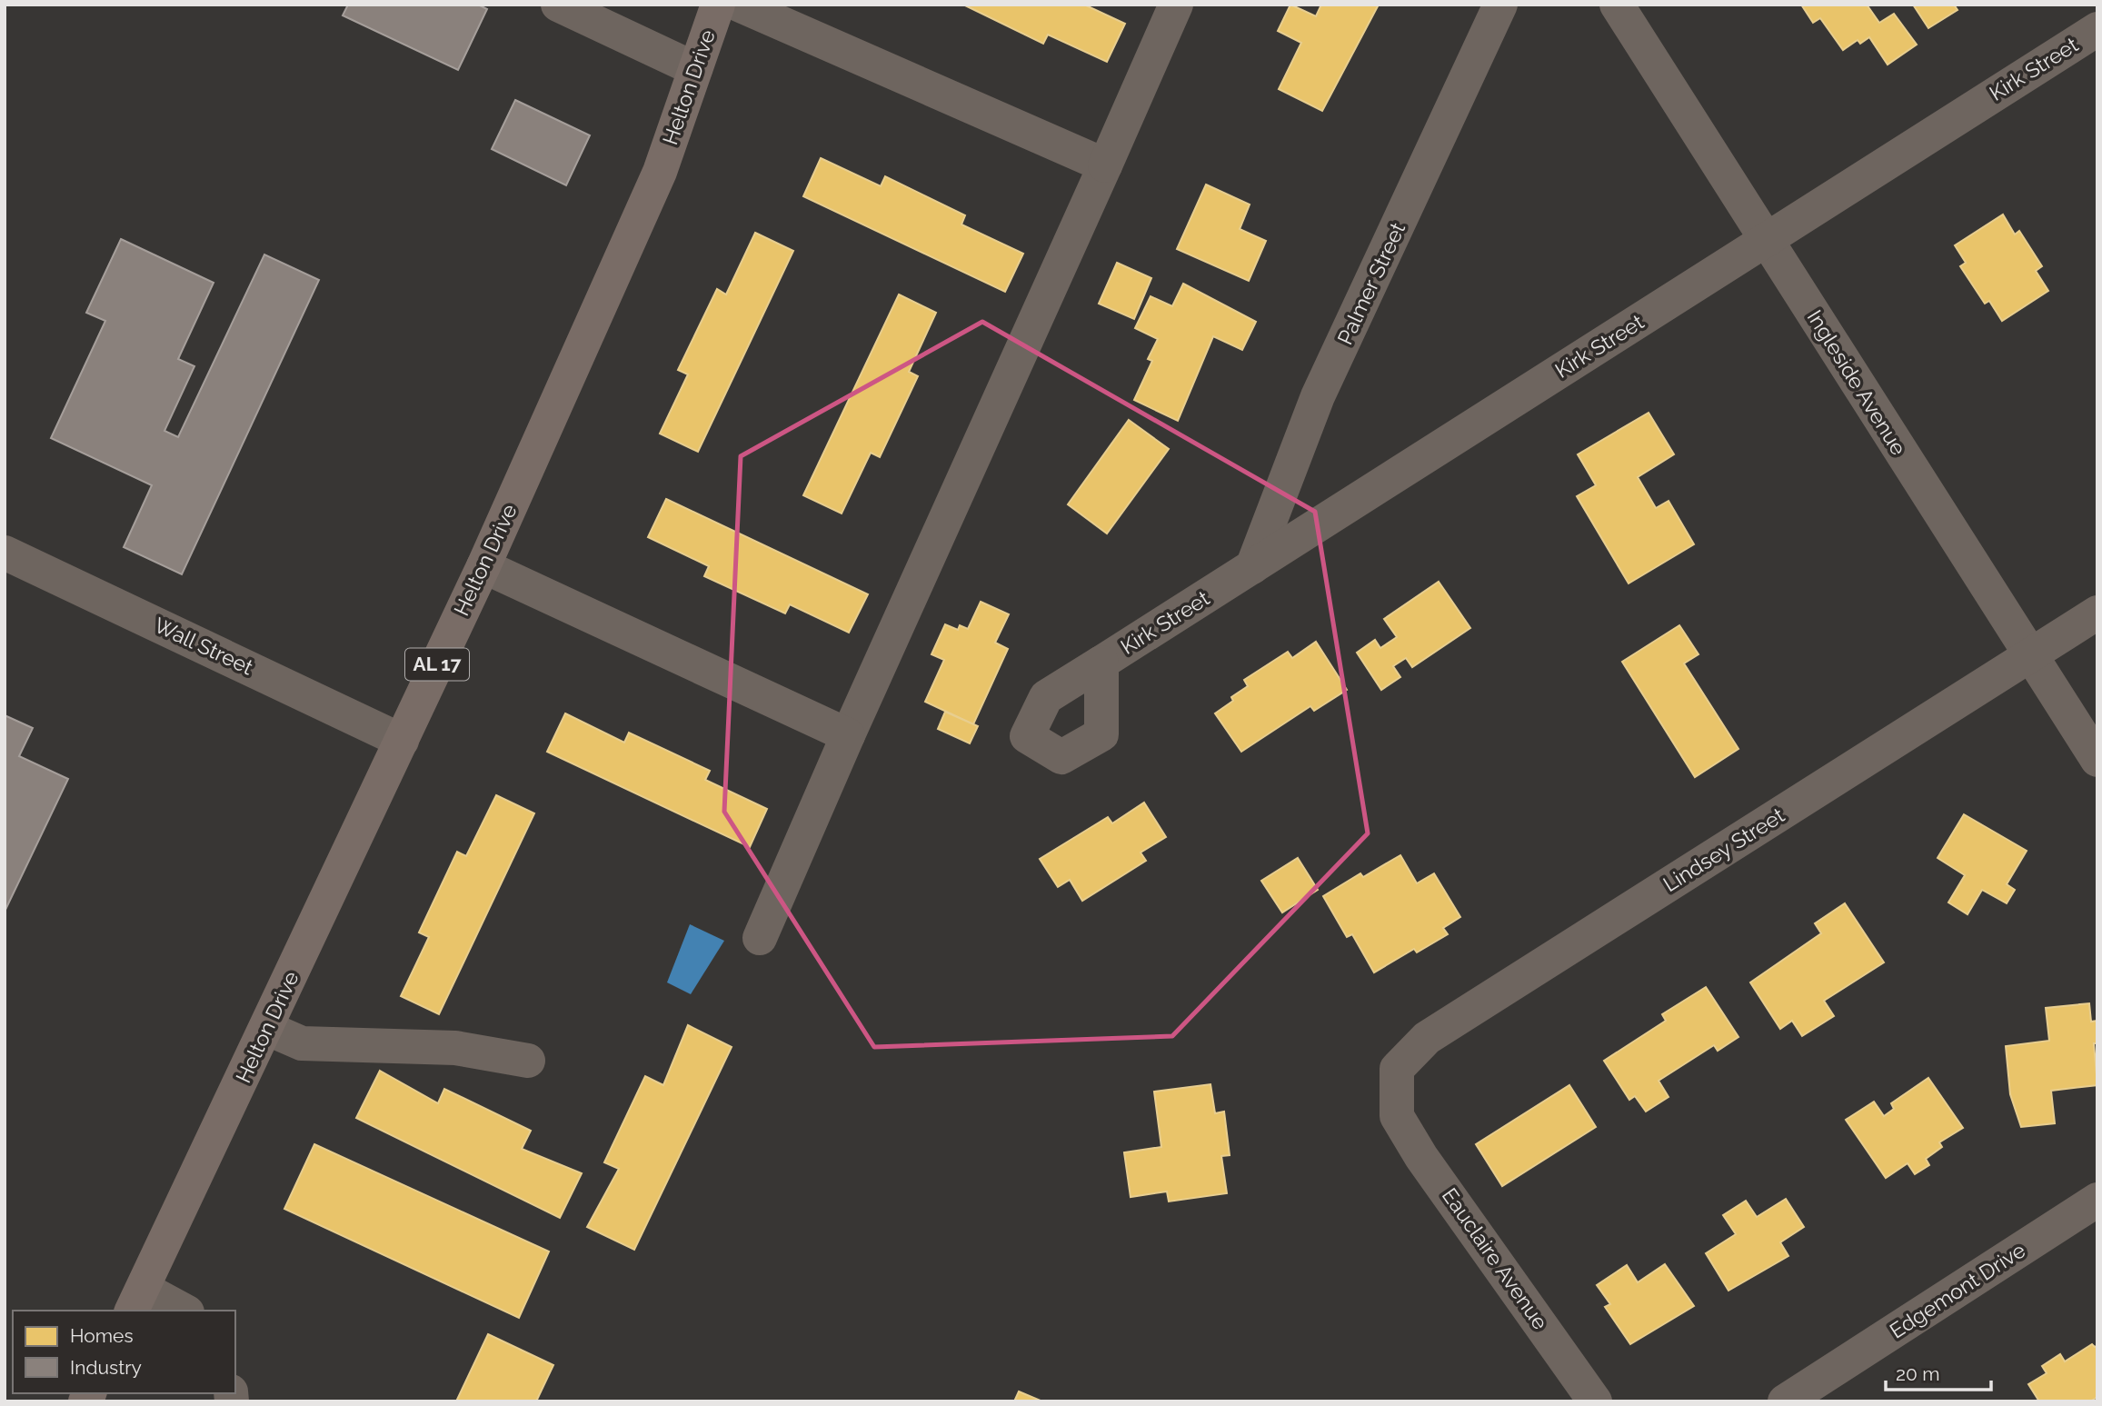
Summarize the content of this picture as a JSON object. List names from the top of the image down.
{
  "streets": {
    "main road": ["Helton Drive", "AL 17"],
    "street": [
      "Kirk Street",
      "Palmer Street",
      "Ingleside Avenue",
      "Wall Street",
      "Lindsey Street",
      "Eauclaire Avenue",
      "Edgemont Drive"
    ]
  },
  "crossings": [
    ["Kirk Street", "Palmer Street"],
    ["Kirk Street", "Ingleside Avenue"],
    ["Helton Drive", "Wall Street"],
    ["Ingleside Avenue", "Lindsey Street"],
    ["Lindsey Street", "Eauclaire Avenue"]
  ],
  "legend": ["Homes", "Industry"],
  "scale_bar": "20 m"
}
